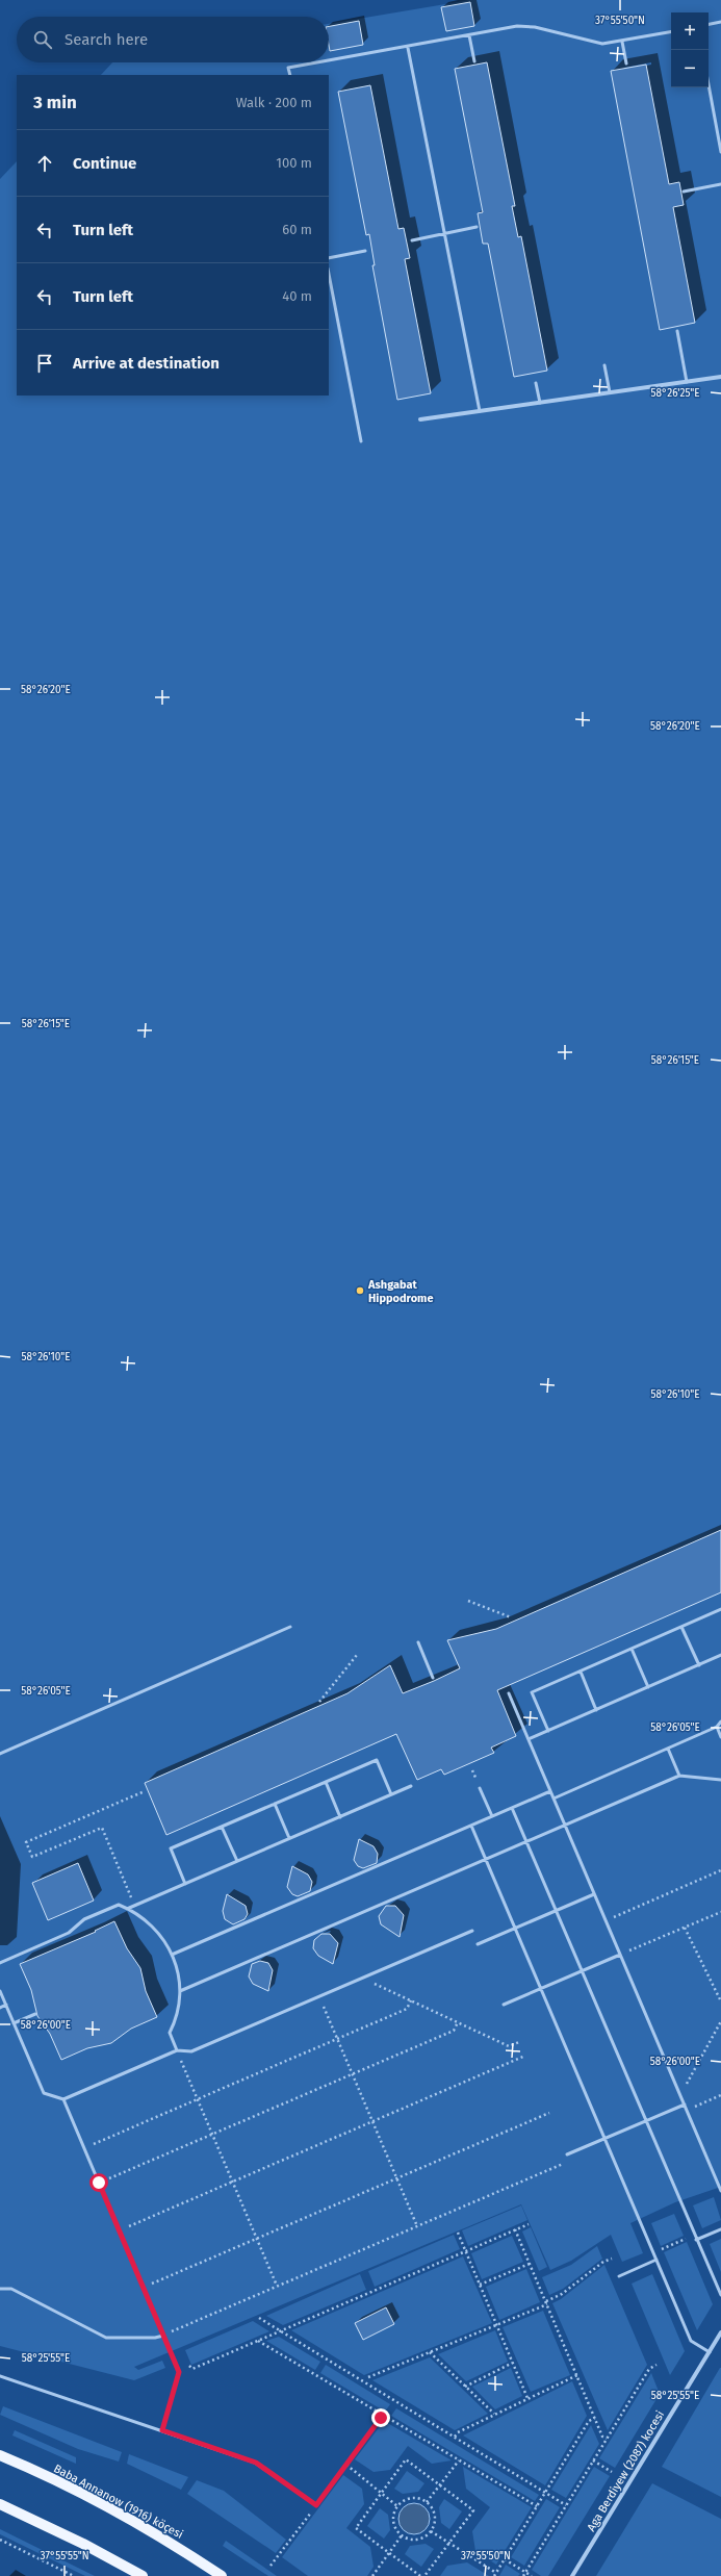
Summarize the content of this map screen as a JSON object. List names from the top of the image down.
{
  "streets": {
    "main road": ["Baba Annanow (1916) köçesi"],
    "street": ["Aga Berdiyew (2087) kocesi"]
  },
  "places": ["Ashgabat Hippodrome"],
  "page": {
    "map_buttons": ["+", "−"],
    "search": "Search here",
    "heading": ["3 min", "Walk · 200 m"],
    "list": [
      ["Continue", "100 m"],
      ["Turn left", "60 m"],
      ["Turn left", "40 m"],
      "Arrive at destination"
    ]
  },
  "coordinates": [
    "37°55'50\"N",
    "58°26'25\"E",
    "58°26'20\"E",
    "58°26'15\"E",
    "58°26'10\"E",
    "58°26'05\"E",
    "58°26'00\"E",
    "58°25'55\"E",
    "37°55'55\"N"
  ]
}
